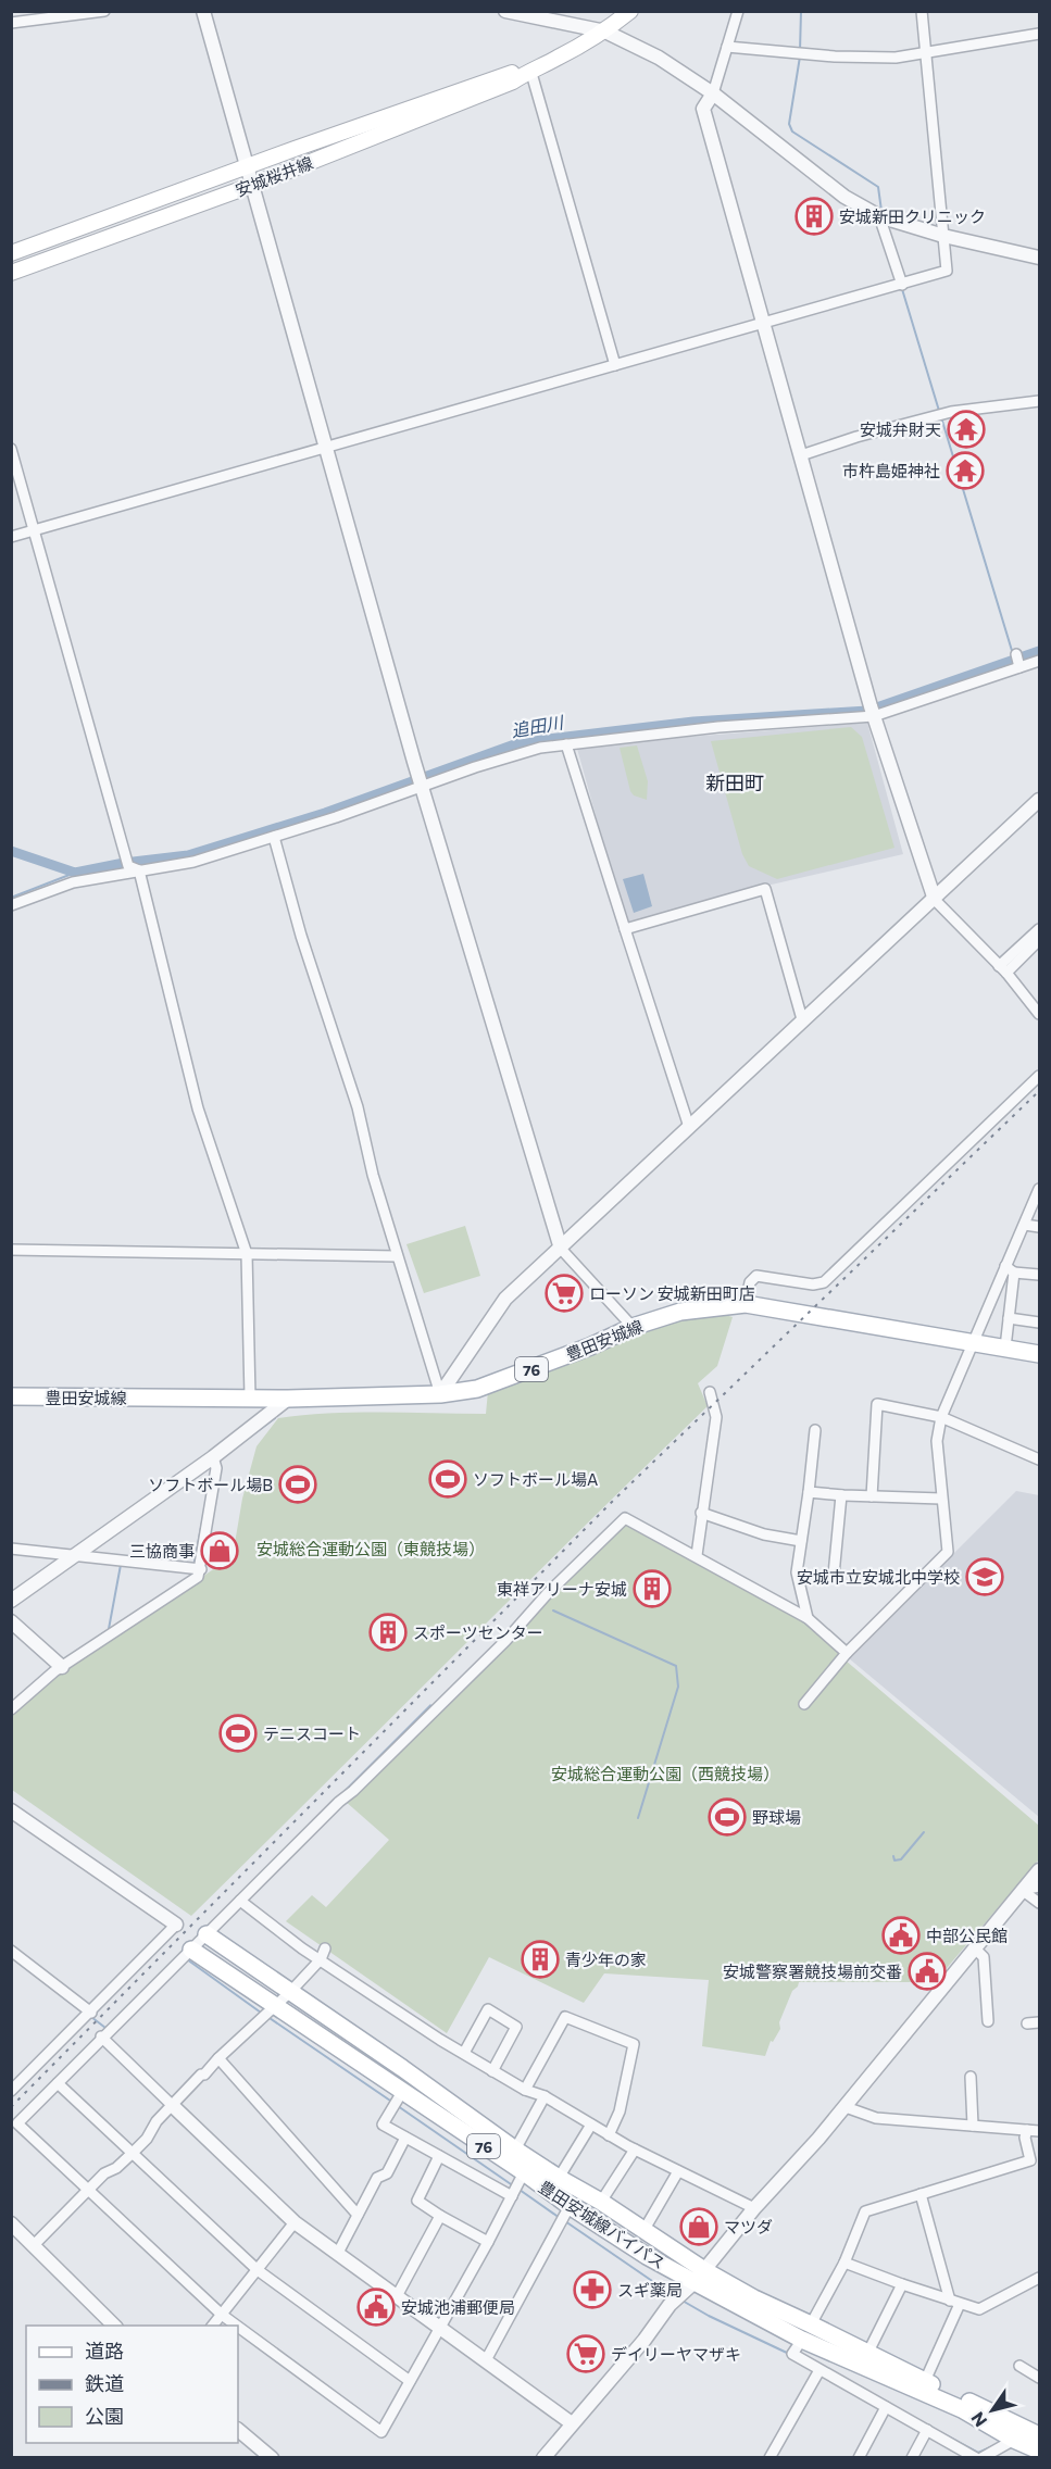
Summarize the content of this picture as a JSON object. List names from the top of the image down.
{
  "streets": {
    "main road": [
      "安城桜井線",
      "豊田安城線",
      "76",
      "豊田安城線バイパス"
    ]
  },
  "districts": ["新田町"],
  "water": ["追田川"],
  "parks": ["安城総合運動公園（東競技場）", "安城総合運動公園（西競技場）"],
  "places": {
    "building": [
      "安城新田クリニック",
      "東祥アリーナ安城",
      "スポーツセンター",
      "青少年の家"
    ],
    "temple": ["安城弁財天", "市杵島姫神社"],
    "supermarket": ["ローソン 安城新田町店", "デイリーヤマザキ"],
    "sports": [
      "ソフトボール場A",
      "ソフトボール場B",
      "テニスコート",
      "野球場"
    ],
    "shop": ["三協商事", "マツダ"],
    "school or university": ["安城市立安城北中学校"],
    "public building": ["中部公民館", "安城警察署競技場前交番", "安城池浦郵便局"],
    "pharmacy": ["スギ薬局"]
  },
  "legend": ["道路", "鉄道", "公園"],
  "north": "bottom left"
}
